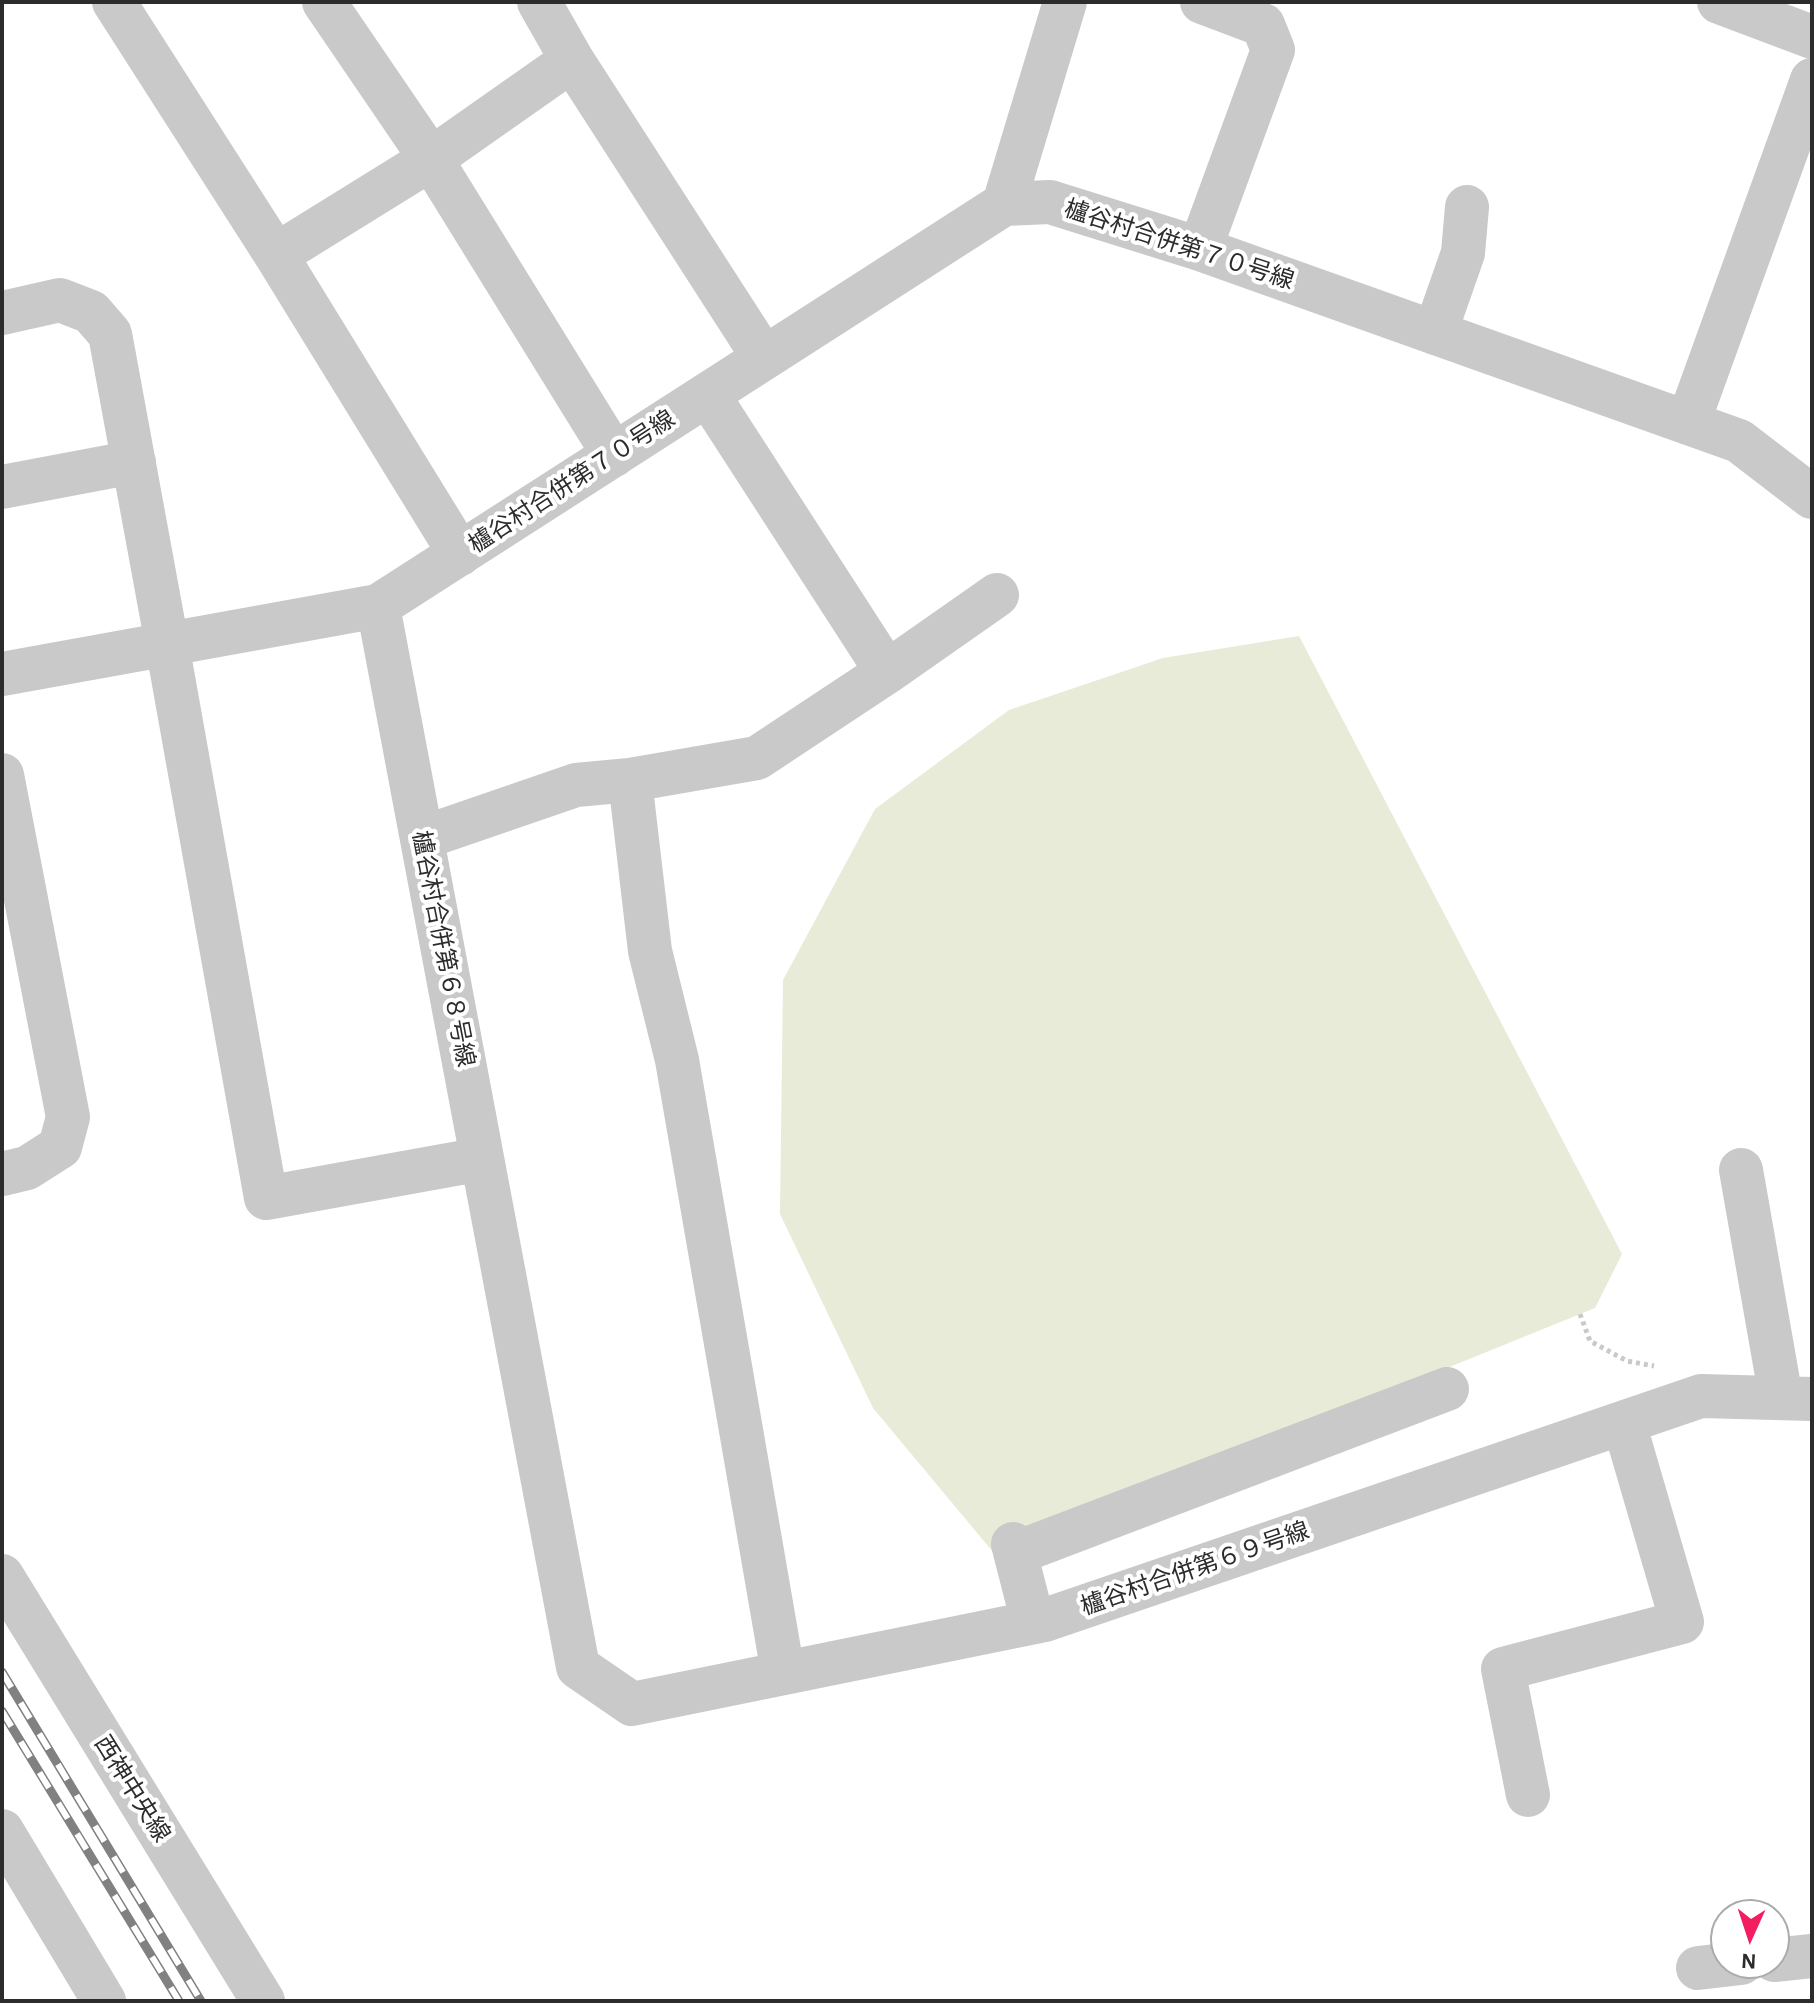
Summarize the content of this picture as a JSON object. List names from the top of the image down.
{
  "streets": {
    "street": [
      "櫨谷村合併第７０号線",
      "櫨谷村合併第６８号線",
      "櫨谷村合併第６９号線",
      "西神中央線"
    ]
  },
  "crossings": [
    ["櫨谷村合併第７０号線", "櫨谷村合併第６８号線"],
    ["櫨谷村合併第６８号線", "櫨谷村合併第６９号線"]
  ],
  "north": "bottom"
}
